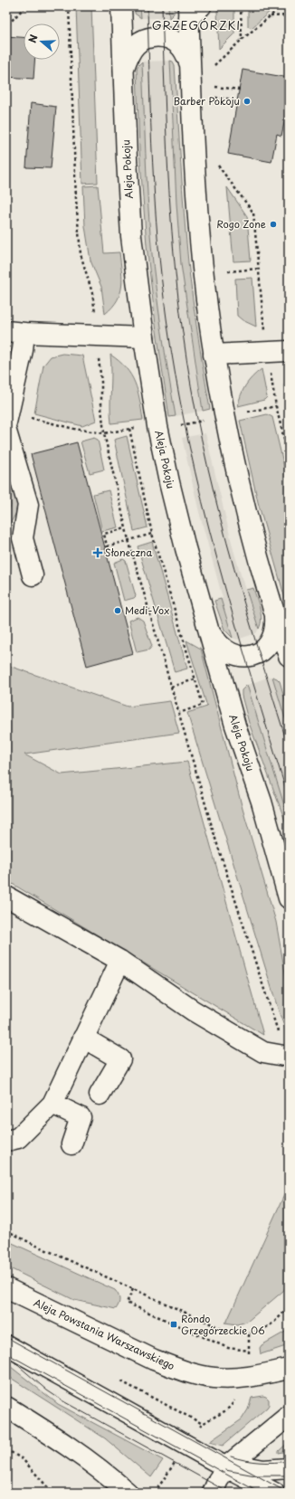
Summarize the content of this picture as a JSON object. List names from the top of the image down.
{
  "streets": {
    "main road": ["Aleja Pokoju", "Aleja Powstania Warszawskiego"]
  },
  "districts": ["GRZEGÓRZKI"],
  "places": {
    "other": ["Barber Pokoju", "Rogo Zone", "Medi-Vox"],
    "health": ["Słoneczna"],
    "transit": ["Rondo Grzegórzeckie 06"]
  },
  "north": "left"
}
